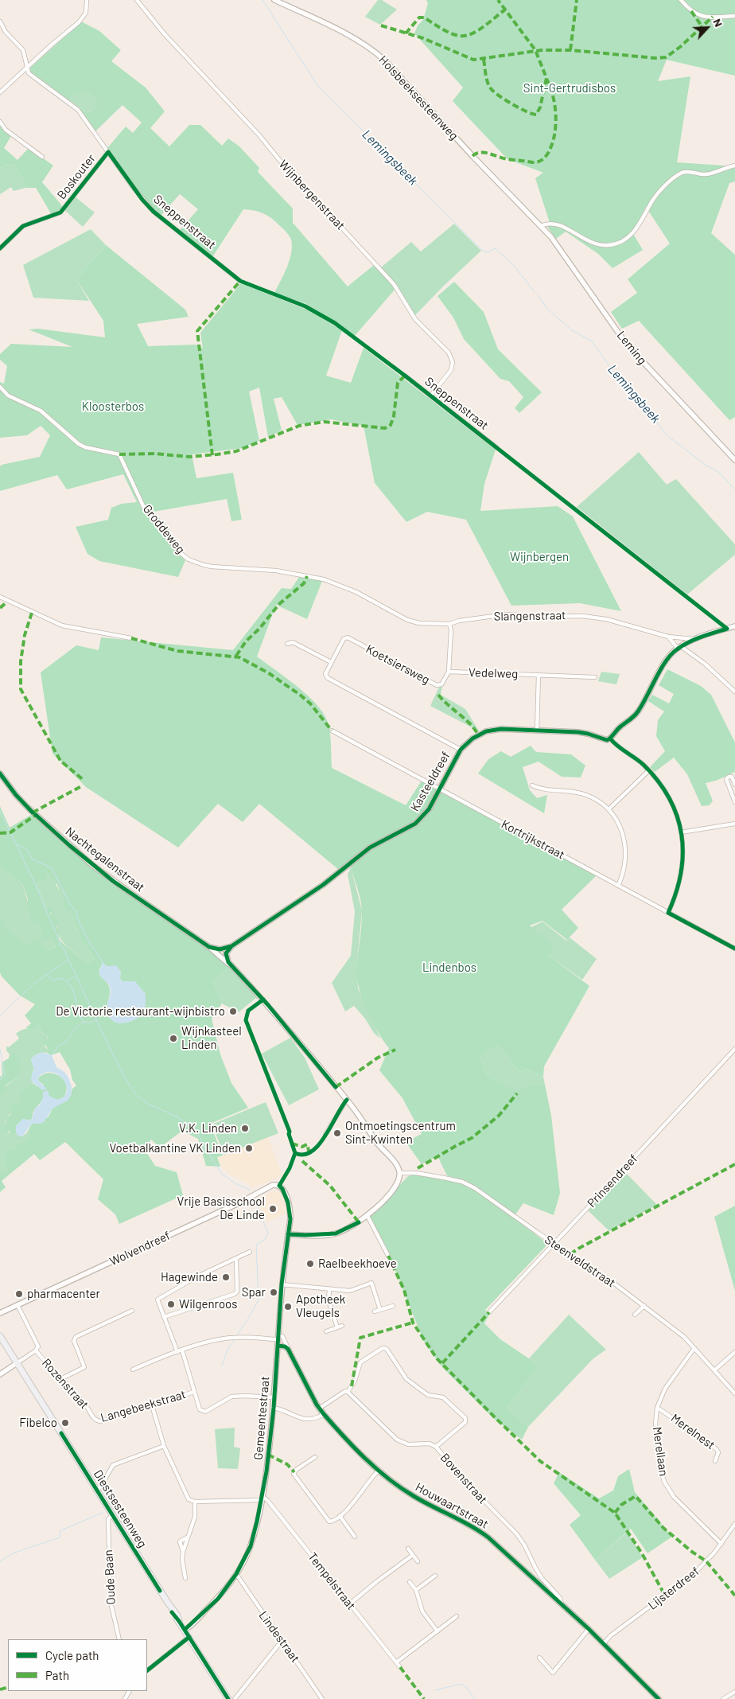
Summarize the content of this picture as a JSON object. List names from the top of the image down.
{
  "streets": {
    "main road": ["Diestsesteenweg"],
    "street": [
      "Holsbeeksesteenweg",
      "Boskouter",
      "Wijnbergenstraat",
      "Sneppenstraat",
      "Leming",
      "Groddeweg",
      "Slangenstraat",
      "Koetsiersweg",
      "Vedelweg",
      "Kasteeldreef",
      "Kortrijkstraat",
      "Nachtegalenstraat",
      "Prinsendreef",
      "Wolvendreef",
      "Steenveldstraat",
      "Rozenstraat",
      "Langebeekstraat",
      "Gemeentestraat",
      "Merelnest",
      "Merellaan",
      "Bovenstraat",
      "Houwaartstraat",
      "Oude Baan",
      "Tempelstraat",
      "Lijsterdreef",
      "Lindestraat"
    ]
  },
  "crossings": [
    ["Holsbeeksesteenweg", "Leming"],
    ["Boskouter", "Sneppenstraat"],
    ["Wijnbergenstraat", "Sneppenstraat"],
    ["Groddeweg", "Slangenstraat"],
    ["Slangenstraat", "Koetsiersweg"],
    ["Koetsiersweg", "Vedelweg"],
    ["Koetsiersweg", "Kasteeldreef"],
    ["Kasteeldreef", "Kortrijkstraat"],
    ["Kasteeldreef", "Nachtegalenstraat"],
    ["Nachtegalenstraat", "Steenveldstraat"],
    ["Prinsendreef", "Steenveldstraat"],
    ["Wolvendreef", "Rozenstraat"],
    ["Wolvendreef", "Gemeentestraat"],
    ["Steenveldstraat", "Merellaan"],
    ["Rozenstraat", "Langebeekstraat"],
    ["Rozenstraat", "Diestsesteenweg"],
    ["Gemeentestraat", "Houwaartstraat"],
    ["Gemeentestraat", "Diestsesteenweg"],
    ["Gemeentestraat", "Tempelstraat"],
    ["Gemeentestraat", "Lindestraat"],
    ["Merelnest", "Merellaan"],
    ["Merellaan", "Lijsterdreef"],
    ["Bovenstraat", "Houwaartstraat"],
    ["Houwaartstraat", "Lijsterdreef"],
    ["Diestsesteenweg", "Oude Baan"]
  ],
  "water": ["Lemingsbeek"],
  "parks": [
    "Sint-Gertrudisbos",
    "Kloosterbos",
    "Wijnbergen",
    "Lindenbos"
  ],
  "places": [
    "De Victorie restaurant-wijnbistro",
    "Wijnkasteel Linden",
    "V.K. Linden",
    "Ontmoetingscentrum Sint-Kwinten",
    "Voetbalkantine VK Linden",
    "Vrije Basisschool De Linde",
    "Raelbeekhoeve",
    "Hagewinde",
    "Spar",
    "pharmacenter",
    "Wilgenroos",
    "Apotheek Vleugels",
    "Fibelco"
  ],
  "legend": ["Cycle path", "Path"],
  "north": "top right"
}
